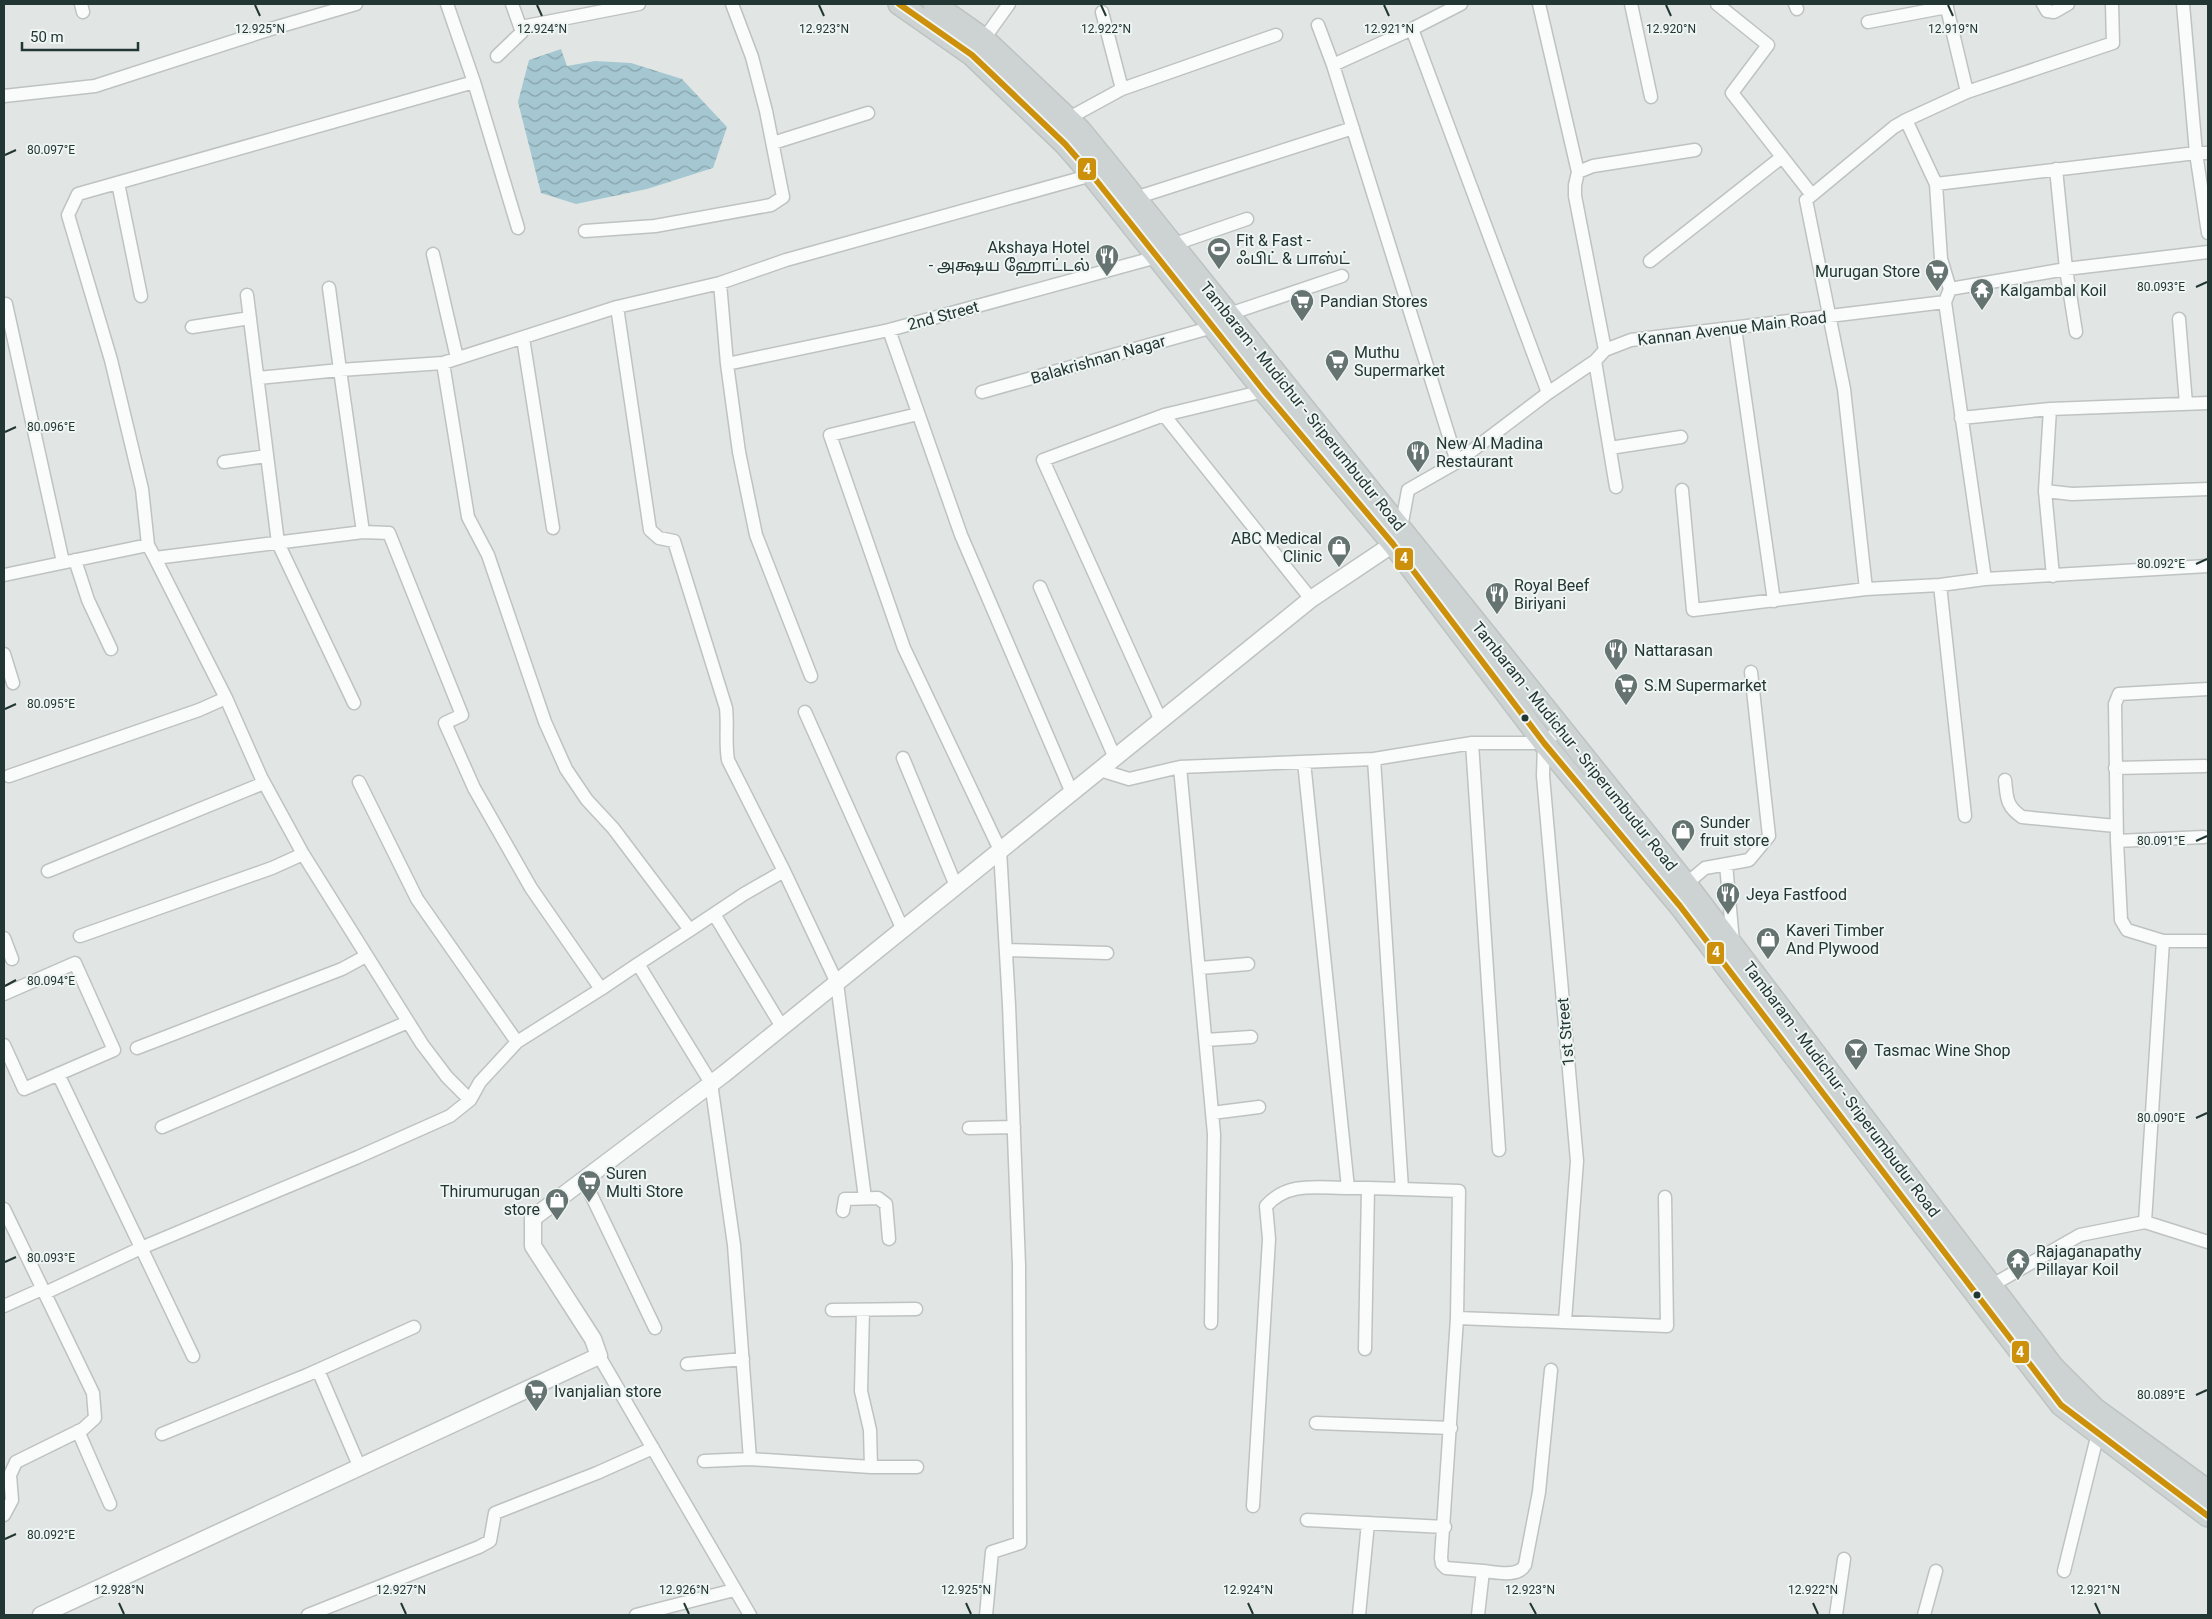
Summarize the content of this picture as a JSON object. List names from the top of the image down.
{
  "streets": {
    "main road": ["Tambaram - Mudichur - Sriperumbudur Road"],
    "street": [
      "2nd Street",
      "Kannan Avenue Main Road",
      "Balakrishnan Nagar",
      "1st Street"
    ]
  },
  "crossings": [
    ["2nd Street", "Tambaram - Mudichur - Sriperumbudur Road"],
    ["Kannan Avenue Main Road", "Tambaram - Mudichur - Sriperumbudur Road"],
    ["Balakrishnan Nagar", "Tambaram - Mudichur - Sriperumbudur Road"],
    ["Tambaram - Mudichur - Sriperumbudur Road", "1st Street"]
  ],
  "places": {
    "sports": ["Fit & Fast - ஃபிட் & பாஸ்ட்"],
    "restaurant": [
      "Akshaya Hotel - அக்ஷய ஹோட்டல்",
      "New Al Madina Restaurant",
      "Royal Beef Biriyani",
      "Nattarasan",
      "Jeya Fastfood"
    ],
    "supermarket": [
      "Murugan Store",
      "Pandian Stores",
      "Muthu Supermarket",
      "S.M Supermarket",
      "Suren Multi Store",
      "Ivanjalian store"
    ],
    "temple": ["Kalgambal Koil", "Rajaganapathy Pillayar Koil"],
    "shop": [
      "ABC Medical Clinic",
      "Sunder fruit store",
      "Kaveri Timber And Plywood",
      "Thirumurugan store"
    ],
    "bar": ["Tasmac Wine Shop"]
  },
  "lines": ["transit line 4"],
  "scale_bar": "50 m",
  "coordinates": [
    "12.925°N",
    "12.924°N",
    "12.923°N",
    "12.922°N",
    "12.921°N",
    "12.920°N",
    "12.919°N",
    "80.097°E",
    "80.093°E",
    "80.096°E",
    "80.092°E",
    "80.095°E",
    "80.091°E",
    "80.094°E",
    "80.090°E",
    "80.089°E",
    "12.928°N",
    "12.927°N",
    "12.926°N"
  ]
}
